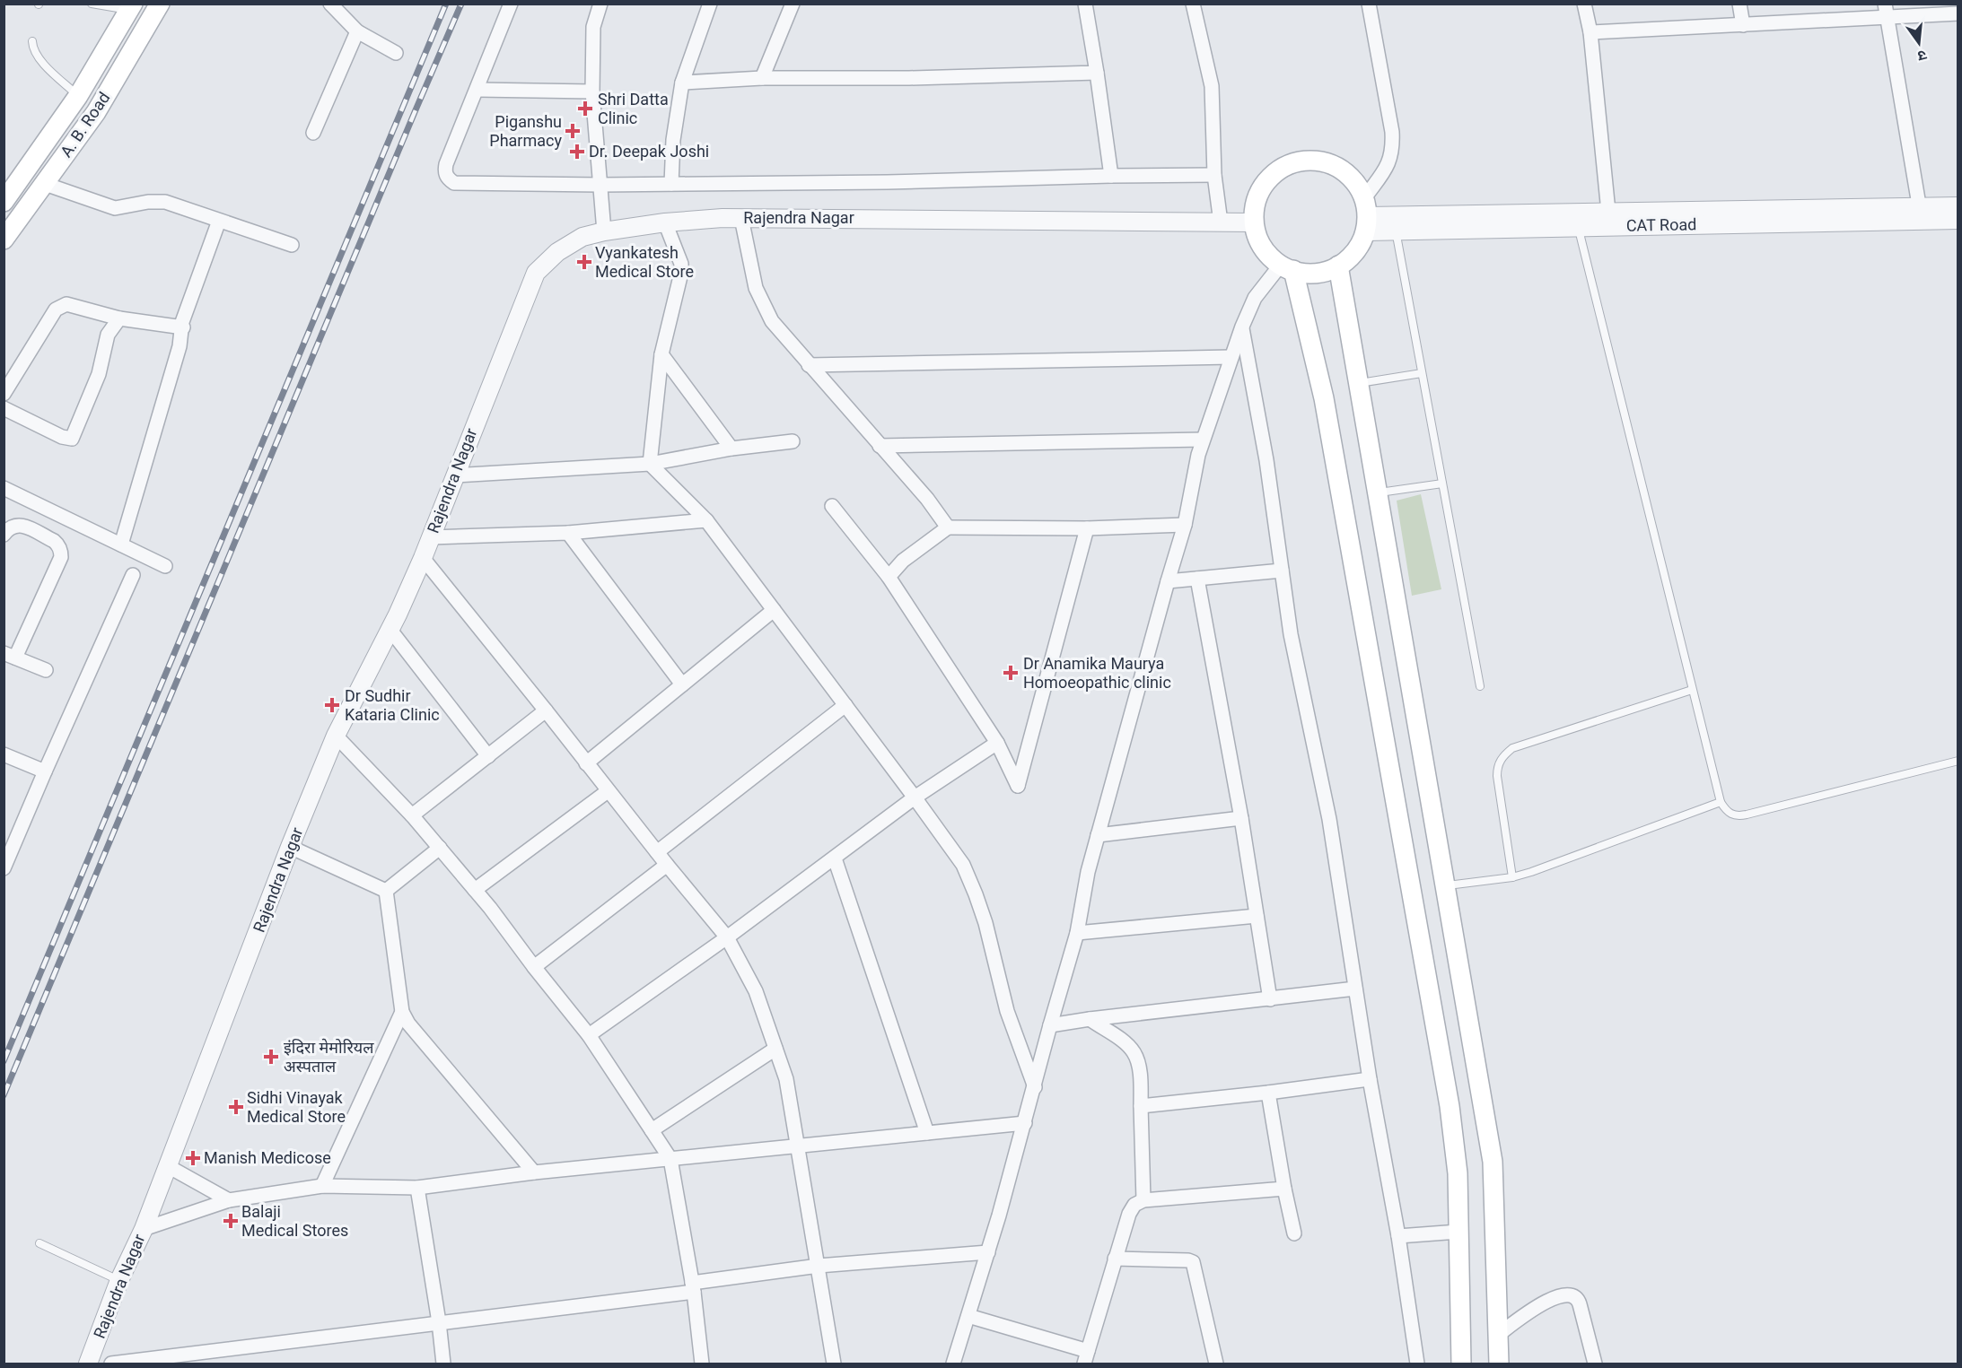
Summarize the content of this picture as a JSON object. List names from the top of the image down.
{
  "streets": {
    "main road": ["A. B. Road"],
    "street": ["Rajendra Nagar", "CAT Road"]
  },
  "crossings": [
    ["Rajendra Nagar", "CAT Road"]
  ],
  "places": {
    "health": [
      "Shri Datta Clinic",
      "Piganshu Pharmacy",
      "Dr. Deepak Joshi",
      "Vyankatesh Medical Store",
      "Dr Anamika Maurya Homoeopathic clinic",
      "Dr Sudhir Kataria Clinic",
      "इंदिरा मेमोरियल अस्पताल",
      "Sidhi Vinayak Medical Store",
      "Manish Medicose",
      "Balaji Medical Stores"
    ]
  },
  "north": "bottom"
}
